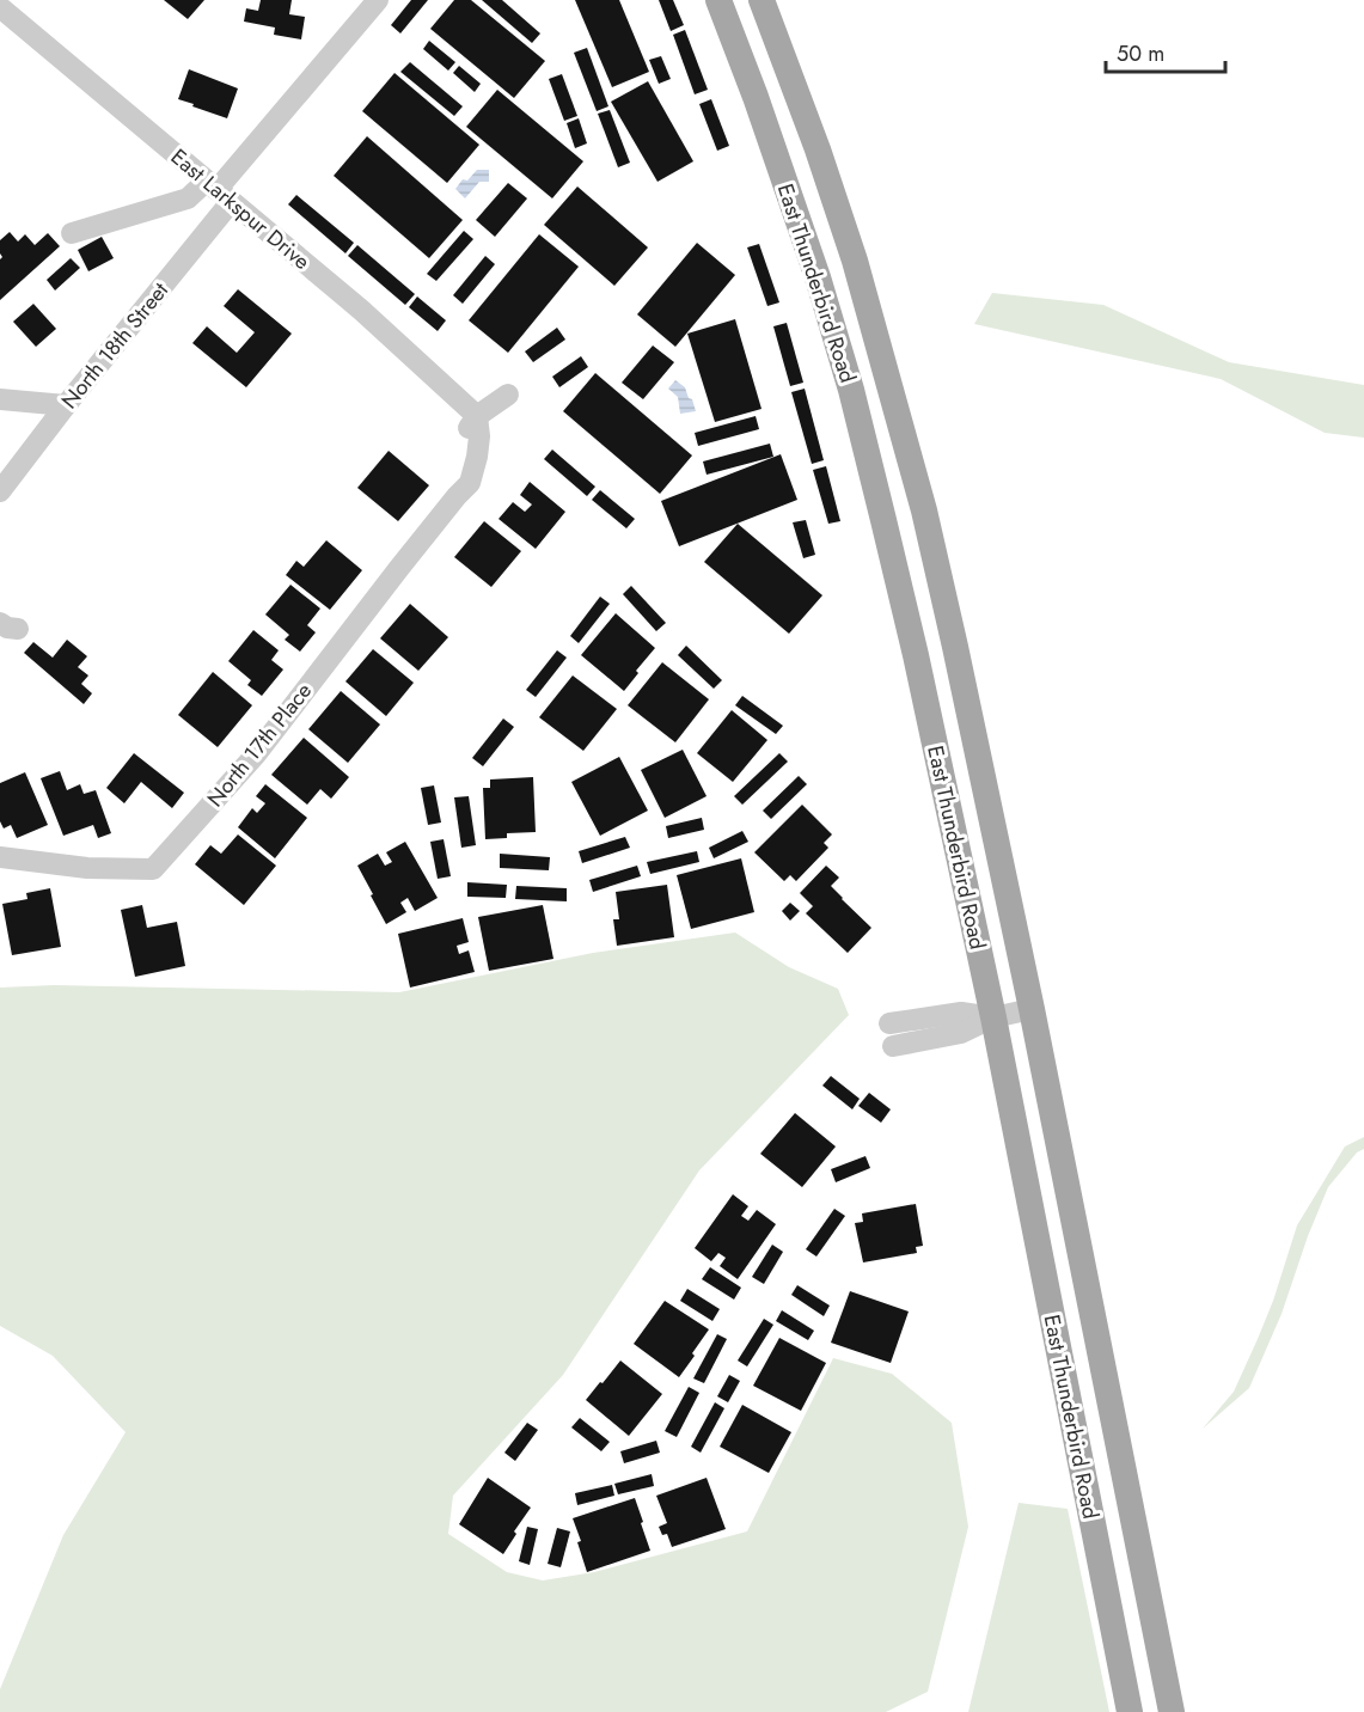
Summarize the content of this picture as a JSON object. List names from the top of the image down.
{
  "streets": {
    "main road": ["East Thunderbird Road"],
    "street": ["East Larkspur Drive", "North 18th Street", "North 17th Place"]
  },
  "crossings": [
    ["East Larkspur Drive", "North 18th Street"],
    ["East Larkspur Drive", "North 17th Place"]
  ],
  "scale_bar": "50 m"
}
